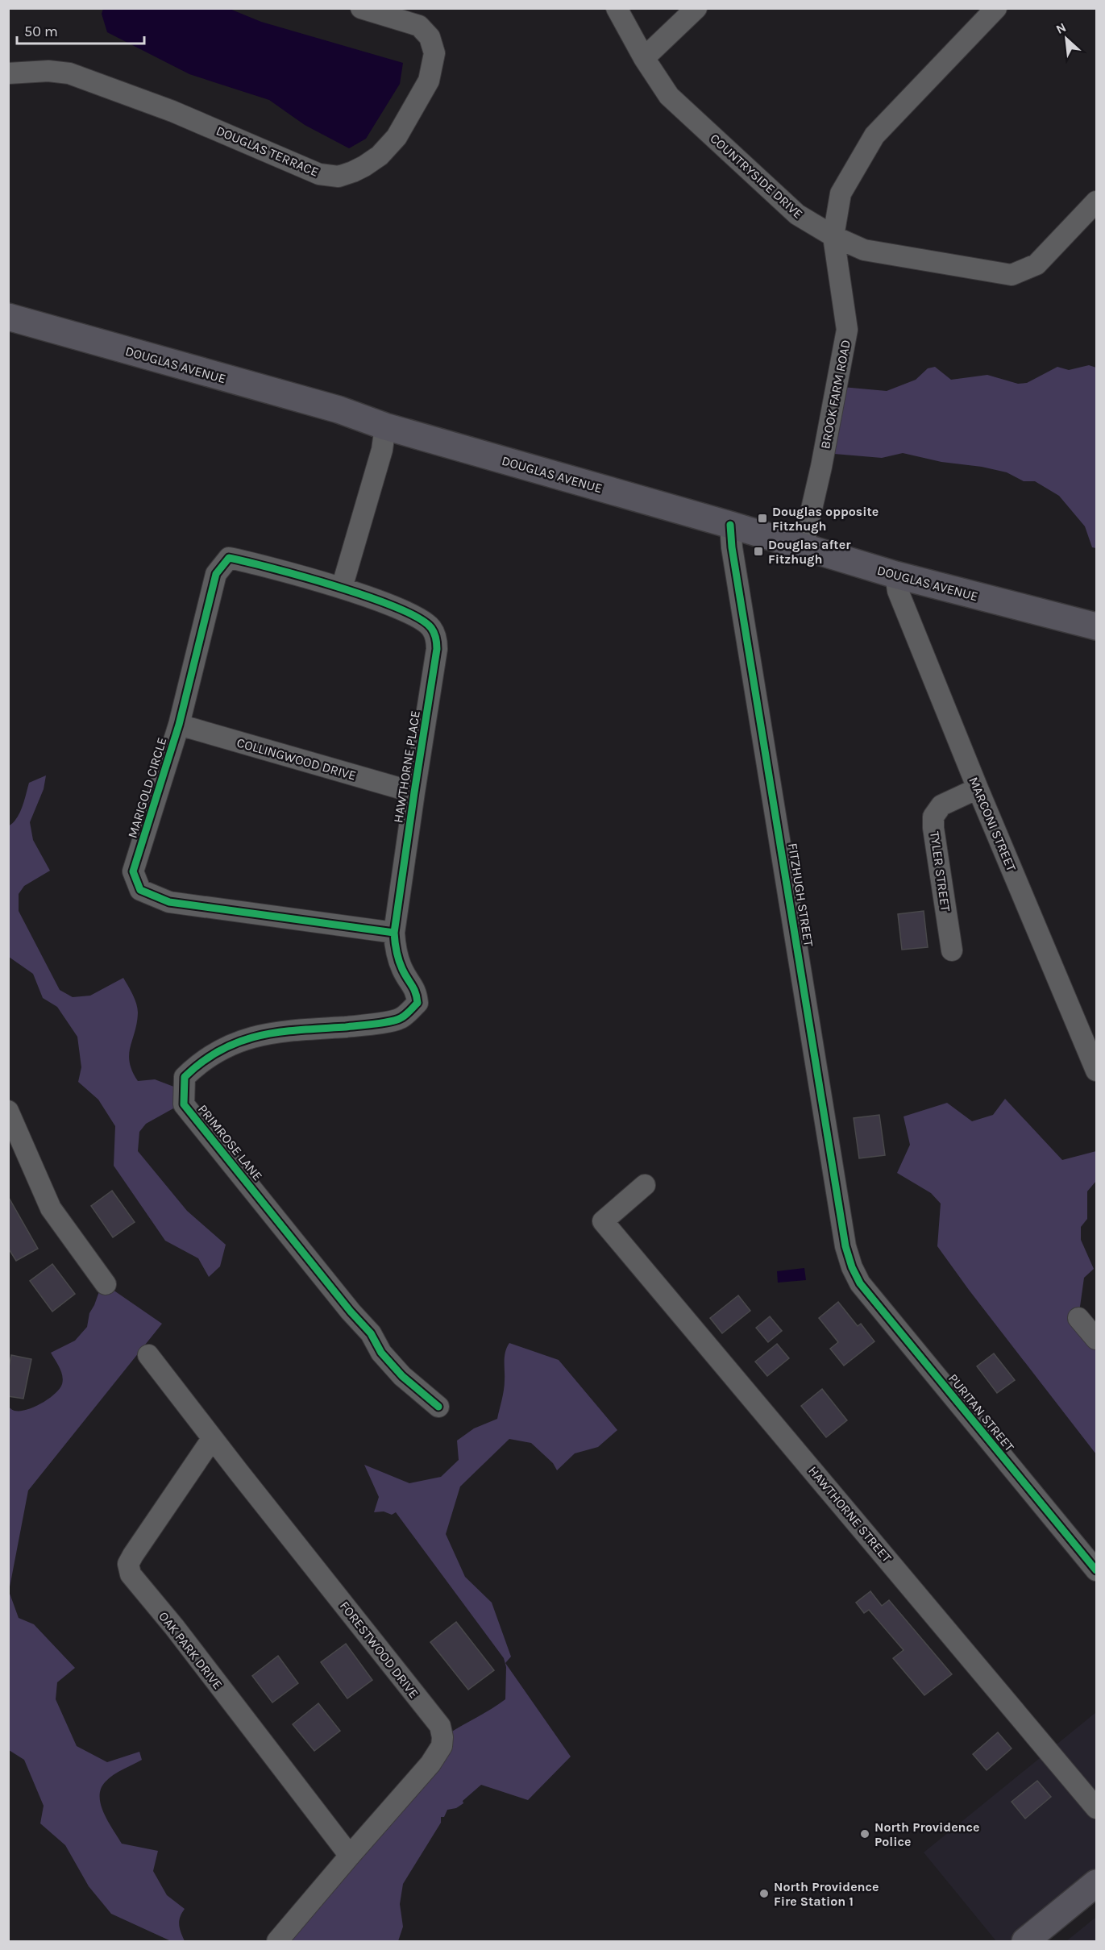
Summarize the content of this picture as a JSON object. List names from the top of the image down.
{
  "streets": {
    "main road": ["DOUGLAS AVENUE"],
    "street": [
      "DOUGLAS TERRACE",
      "COUNTRYSIDE DRIVE",
      "BROOK FARM ROAD",
      "COLLINGWOOD DRIVE",
      "HAWTHORNE PLACE",
      "MARIGOLD CIRCLE",
      "MARCONI STREET",
      "TYLER STREET",
      "FITZHUGH STREET",
      "PRIMROSE LANE",
      "PURITAN STREET",
      "HAWTHORNE STREET",
      "FORESTWOOD DRIVE",
      "OAK PARK DRIVE"
    ]
  },
  "crossings": [
    ["COUNTRYSIDE DRIVE", "BROOK FARM ROAD"],
    ["DOUGLAS AVENUE", "BROOK FARM ROAD"],
    ["DOUGLAS AVENUE", "MARCONI STREET"],
    ["DOUGLAS AVENUE", "FITZHUGH STREET"],
    ["COLLINGWOOD DRIVE", "HAWTHORNE PLACE"],
    ["COLLINGWOOD DRIVE", "MARIGOLD CIRCLE"],
    ["HAWTHORNE PLACE", "MARIGOLD CIRCLE"],
    ["HAWTHORNE PLACE", "PRIMROSE LANE"],
    ["MARCONI STREET", "TYLER STREET"],
    ["FITZHUGH STREET", "PURITAN STREET"],
    ["FORESTWOOD DRIVE", "OAK PARK DRIVE"]
  ],
  "places": {
    "transit": ["Douglas opposite Fitzhugh", "Douglas after Fitzhugh"],
    "other": ["North Providence Police", "North Providence Fire Station 1"]
  },
  "scale_bar": "50 m",
  "north": "top left"
}
